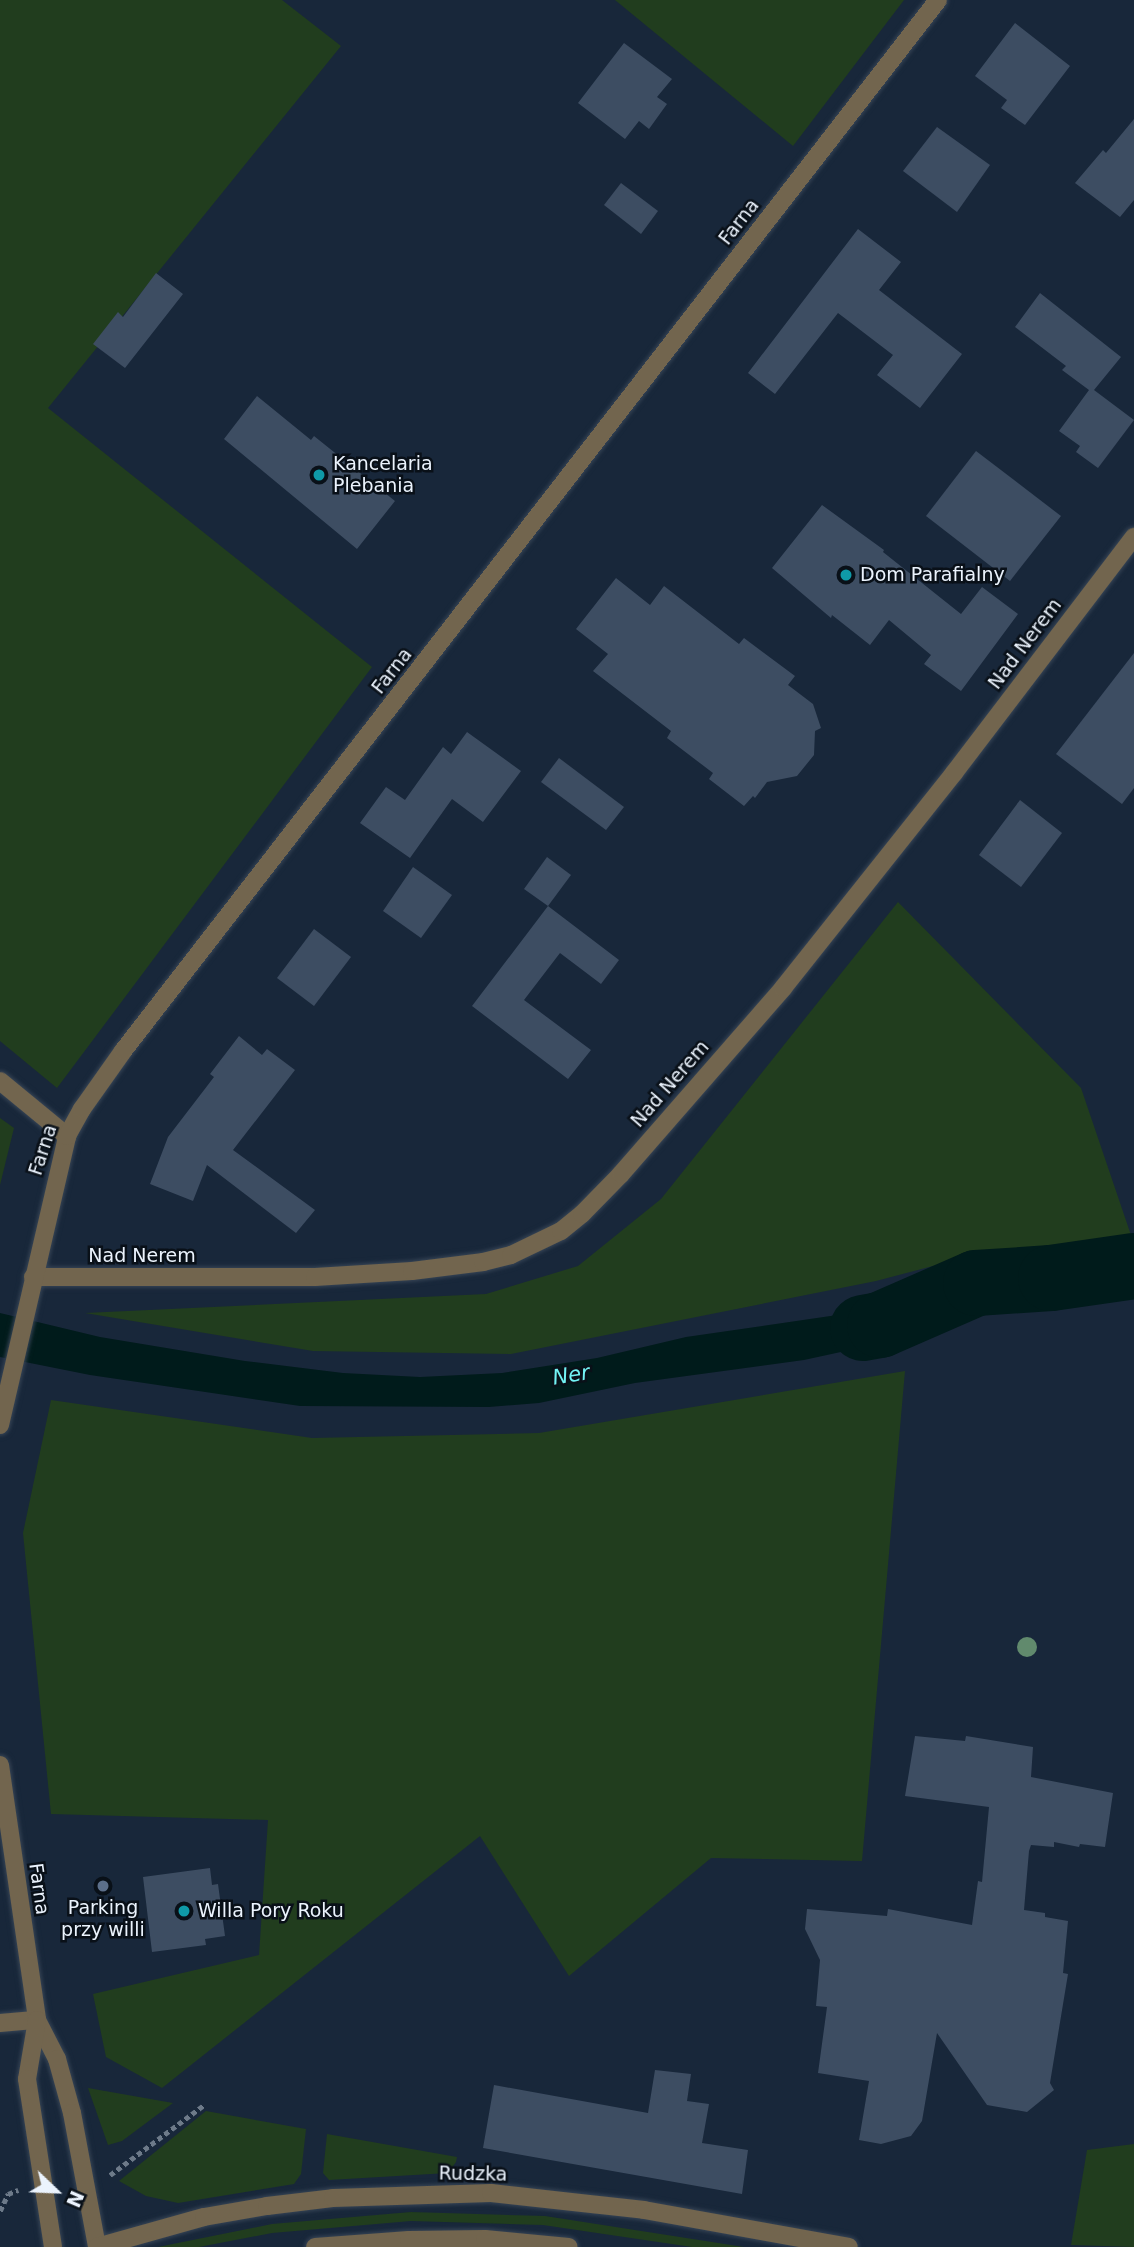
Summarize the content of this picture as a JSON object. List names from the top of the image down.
{
  "streets": {
    "street": ["Farna", "Nad Nerem", "Rudzka"]
  },
  "crossings": [
    ["Farna", "Nad Nerem"],
    ["Farna", "Rudzka"]
  ],
  "water": ["Ner"],
  "places": [
    "Kancelaria Plebania",
    "Dom Parafialny",
    "Parking przy willi",
    "Willa Pory Roku"
  ],
  "north": "bottom right"
}
